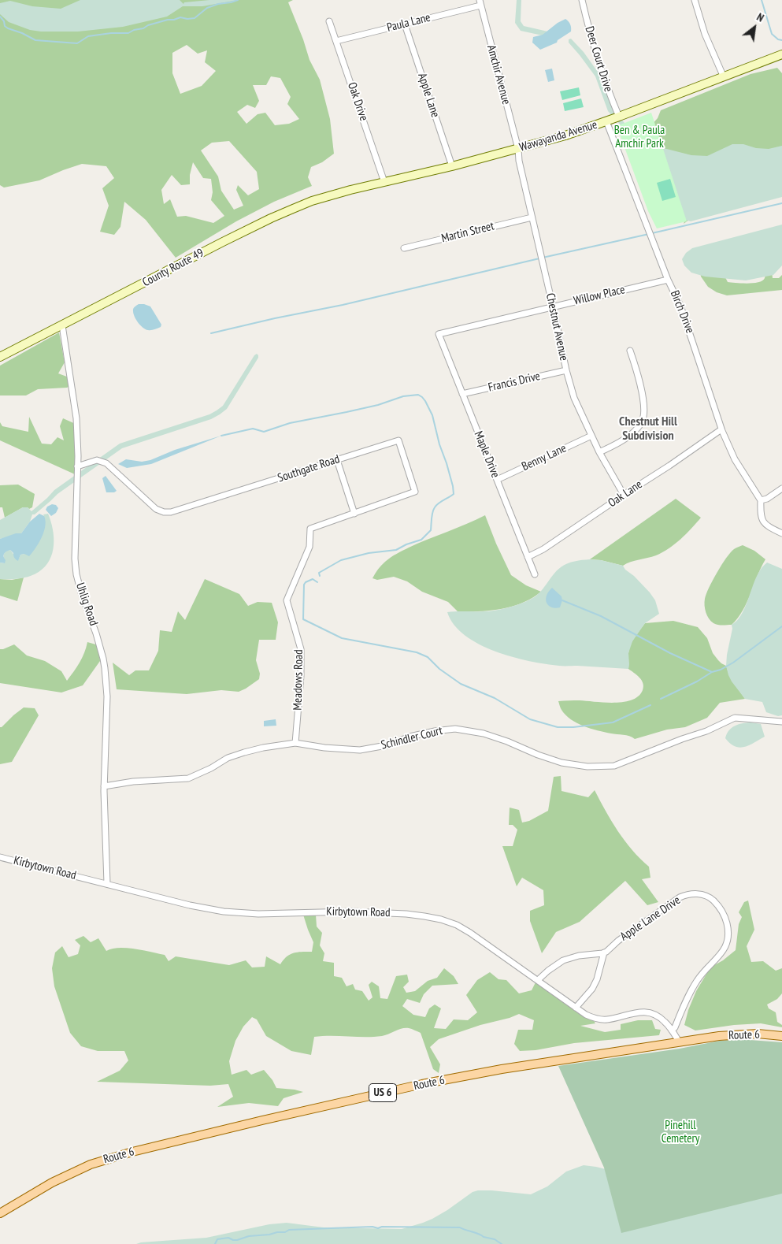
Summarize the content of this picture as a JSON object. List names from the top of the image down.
{
  "streets": {
    "main road": ["Route 6", "US 6"],
    "street": [
      "Paula Lane",
      "Deer Court Drive",
      "Amchir Avenue",
      "Apple Lane",
      "Oak Drive",
      "Wawayanda Avenue",
      "Martin Street",
      "County Route 49",
      "Willow Place",
      "Birch Drive",
      "Chestnut Avenue",
      "Francis Drive",
      "Maple Drive",
      "Benny Lane",
      "Southgate Road",
      "Oak Lane",
      "Uhlig Road",
      "Meadows Road",
      "Schindler Court",
      "Kirbytown Road",
      "Apple Lane Drive"
    ]
  },
  "crossings": [
    ["Paula Lane", "Amchir Avenue"],
    ["Paula Lane", "Apple Lane"],
    ["Paula Lane", "Oak Drive"],
    ["Deer Court Drive", "Wawayanda Avenue"],
    ["Amchir Avenue", "Wawayanda Avenue"],
    ["Amchir Avenue", "Chestnut Avenue"],
    ["Apple Lane", "Wawayanda Avenue"],
    ["Oak Drive", "Wawayanda Avenue"],
    ["Wawayanda Avenue", "County Route 49"],
    ["Wawayanda Avenue", "Birch Drive"],
    ["Wawayanda Avenue", "Chestnut Avenue"],
    ["Martin Street", "Chestnut Avenue"],
    ["County Route 49", "Uhlig Road"],
    ["Willow Place", "Birch Drive"],
    ["Willow Place", "Chestnut Avenue"],
    ["Willow Place", "Maple Drive"],
    ["Birch Drive", "Oak Lane"],
    ["Chestnut Avenue", "Francis Drive"],
    ["Chestnut Avenue", "Benny Lane"],
    ["Chestnut Avenue", "Oak Lane"],
    ["Francis Drive", "Maple Drive"],
    ["Maple Drive", "Benny Lane"],
    ["Maple Drive", "Oak Lane"],
    ["Southgate Road", "Uhlig Road"],
    ["Southgate Road", "Meadows Road"],
    ["Uhlig Road", "Schindler Court"],
    ["Uhlig Road", "Kirbytown Road"],
    ["Meadows Road", "Schindler Court"],
    ["Kirbytown Road", "Apple Lane Drive"],
    ["Kirbytown Road", "Route 6"]
  ],
  "districts": ["Chestnut Hill Subdivision"],
  "parks": ["Ben & Paula Amchir Park", "Pinehill Cemetery"],
  "north": "top right"
}
